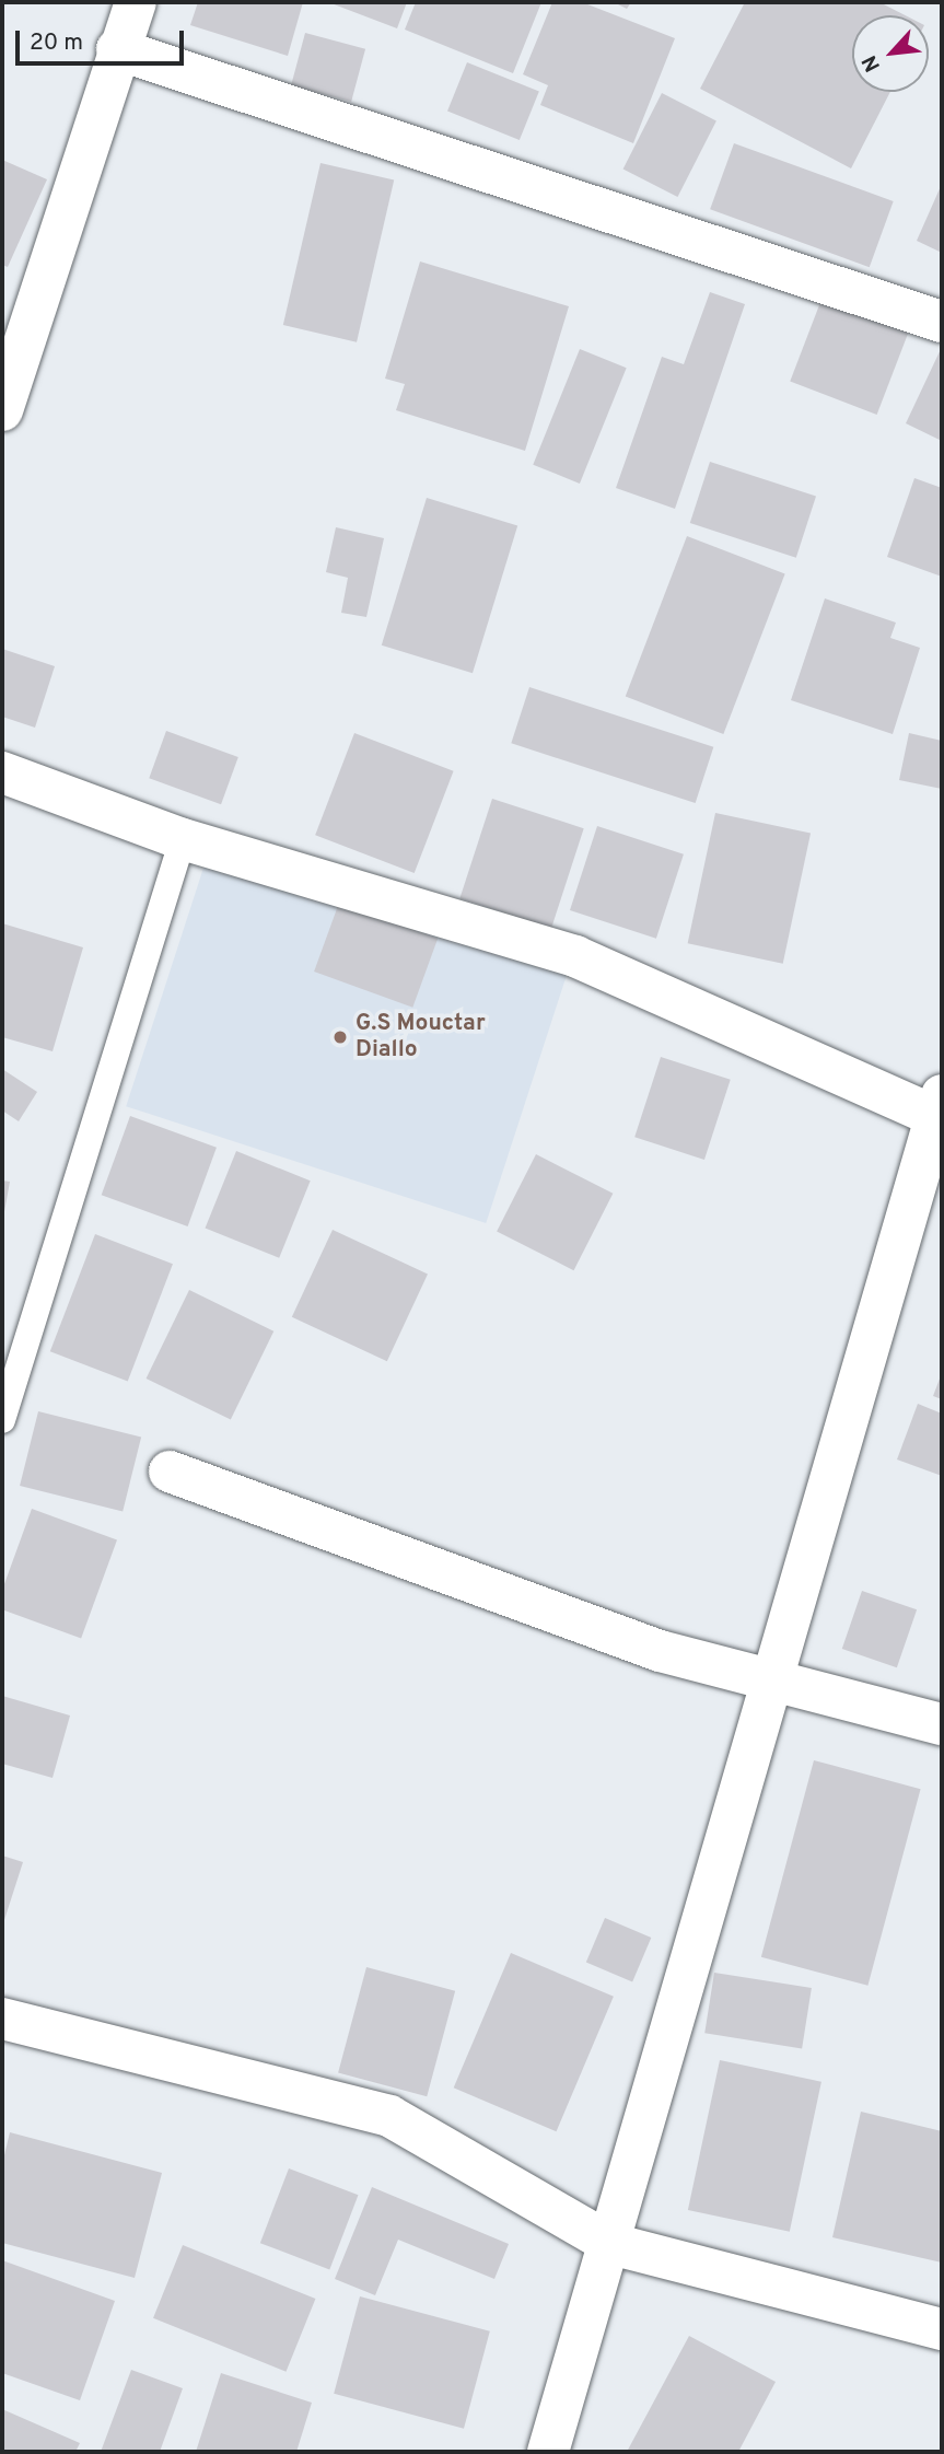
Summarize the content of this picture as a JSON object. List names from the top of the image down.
{
  "places": ["G.S Mouctar Diallo"],
  "scale_bar": "20 m",
  "north": "bottom left"
}
